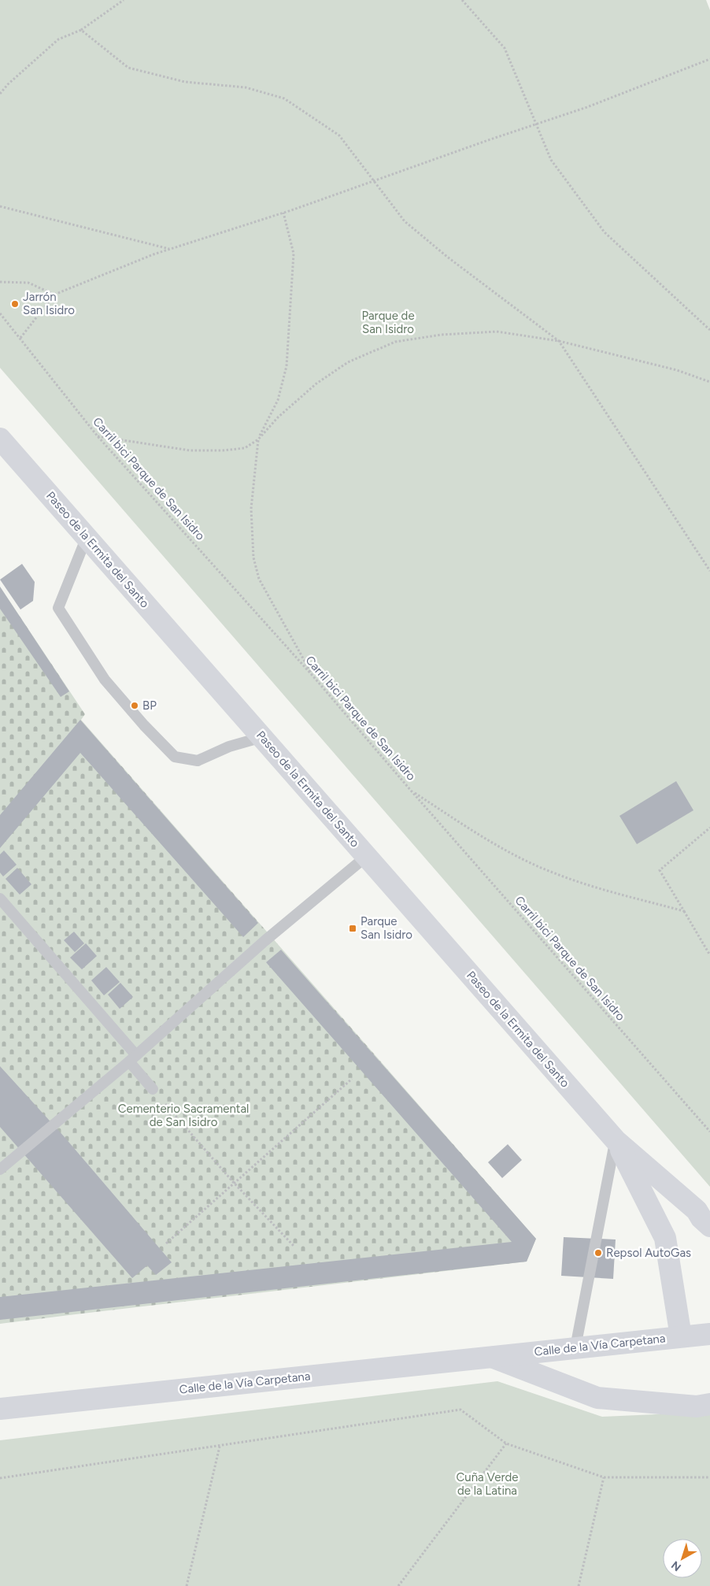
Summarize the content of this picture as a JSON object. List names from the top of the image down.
{
  "streets": {
    "street": ["Paseo de la Ermita del Santo", "Calle de la Vía Carpetana"],
    "path": ["Carril bici Parque de San Isidro"]
  },
  "crossings": [
    ["Paseo de la Ermita del Santo", "Calle de la Vía Carpetana"]
  ],
  "parks": ["Parque de San Isidro", "Cementerio Sacramental de San Isidro", "Cuña Verde de la Latina"],
  "places": {
    "other": ["Jarrón San Isidro", "BP", "Repsol AutoGas"],
    "transit": ["Parque San Isidro"]
  },
  "north": "bottom left"
}
